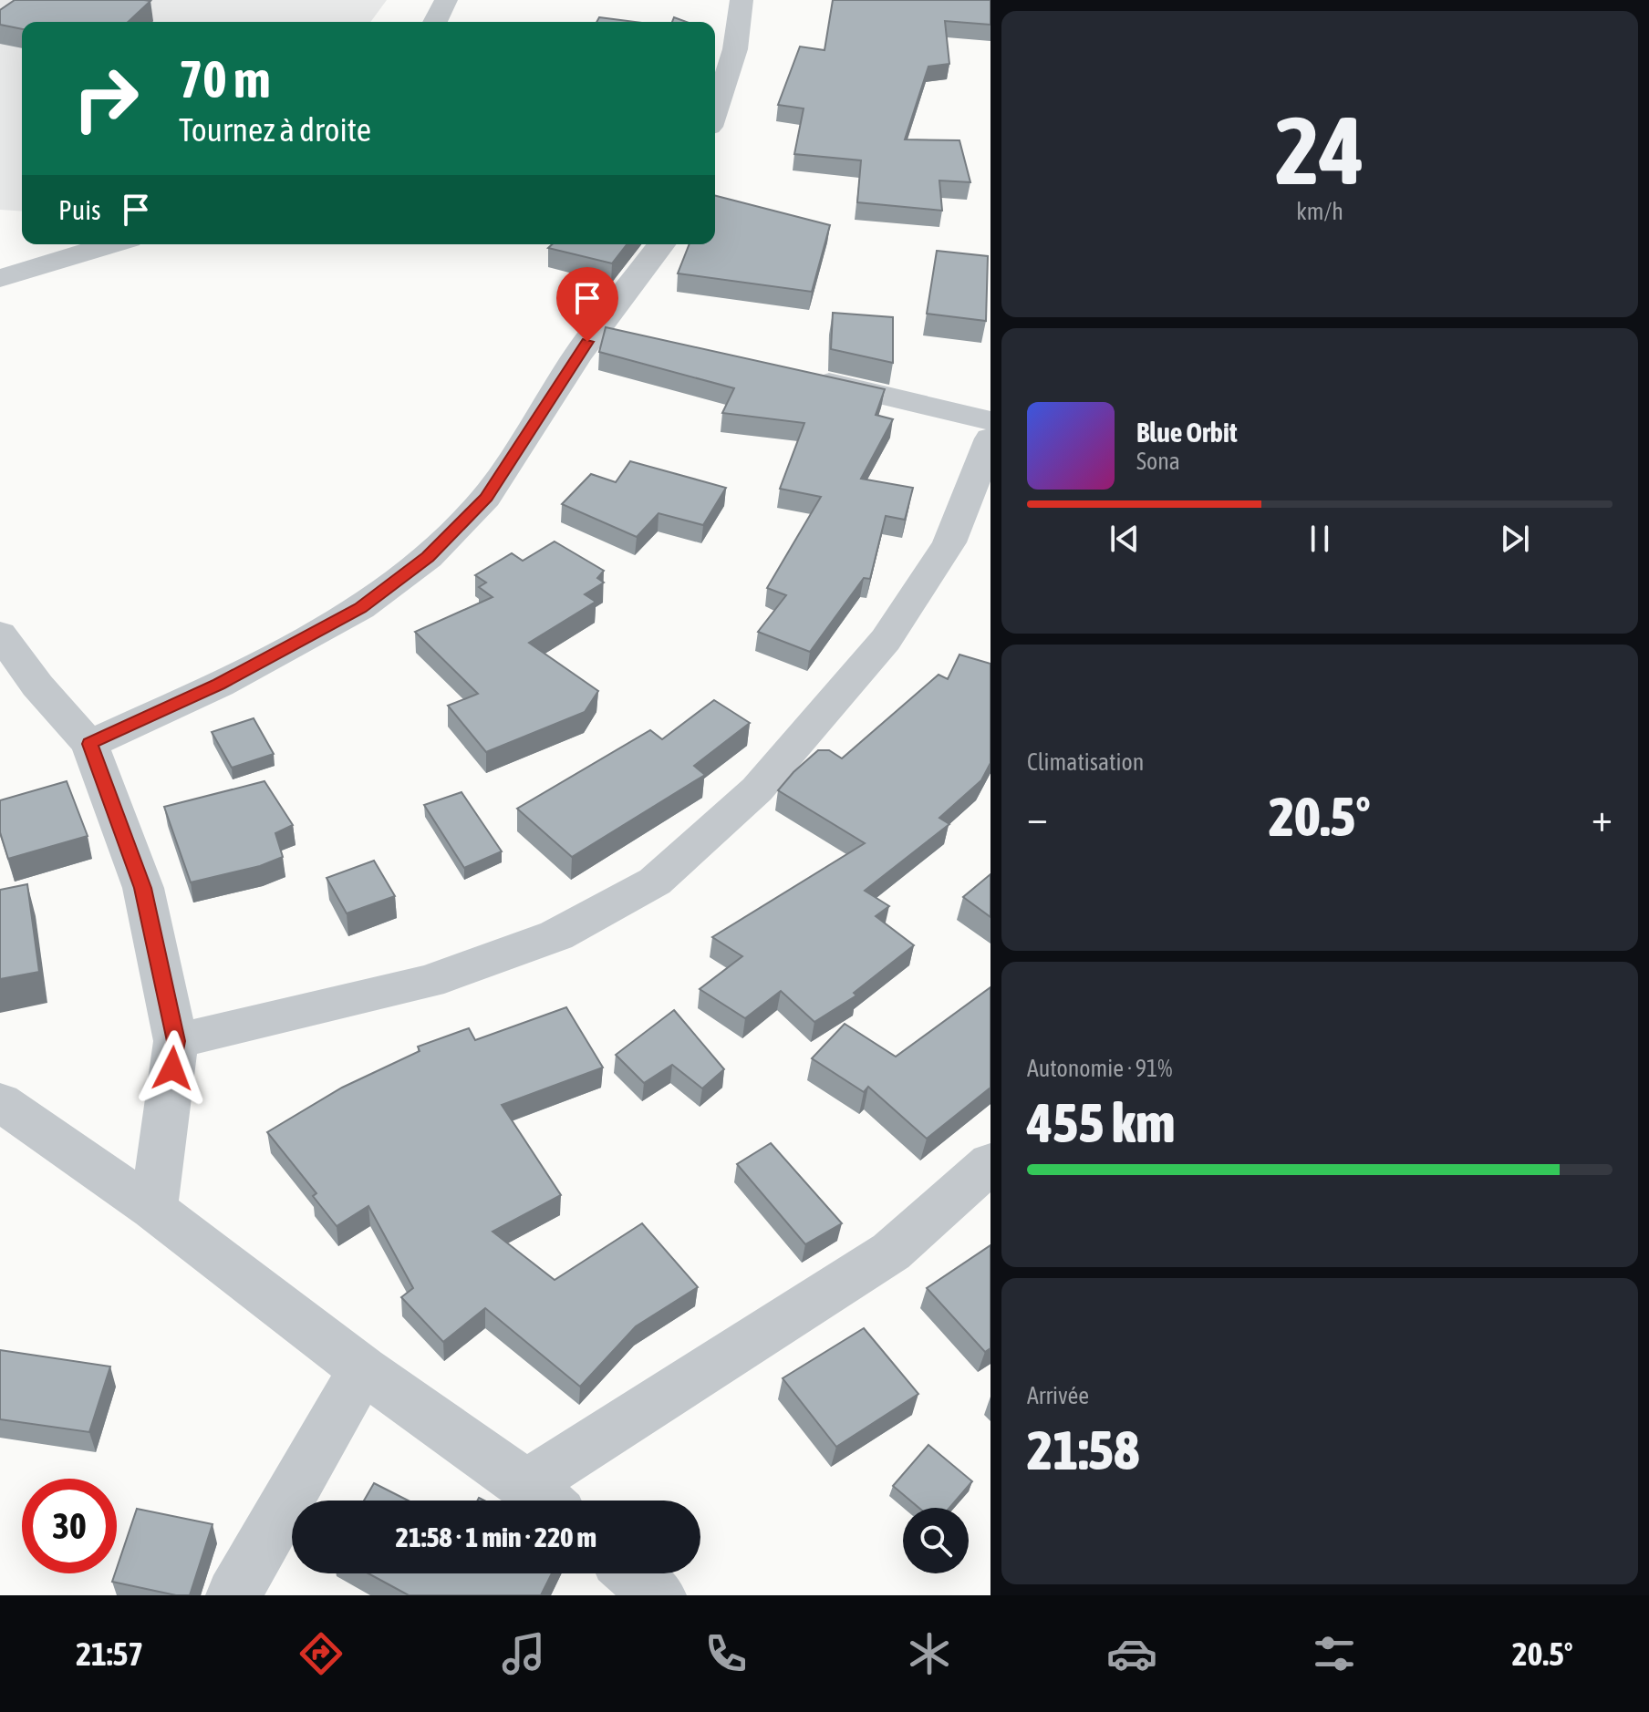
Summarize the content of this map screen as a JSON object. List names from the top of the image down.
{
  "page": {
    "tile": [
      ["24", "km/h"],
      "Climatisation",
      ["Autonomie · 91%", "455 km"],
      ["Arrivée", "21:58"]
    ],
    "turn": ["70 m", "Tournez à droite"],
    "then": "Puis",
    "song": ["Blue Orbit", "Sona"],
    "heat": ["−", "20.5°", "+"],
    "limit": "30",
    "trip": "21:58 · 1 min · 220 m",
    "tabs": ["21:57", "20.5°"]
  }
}
